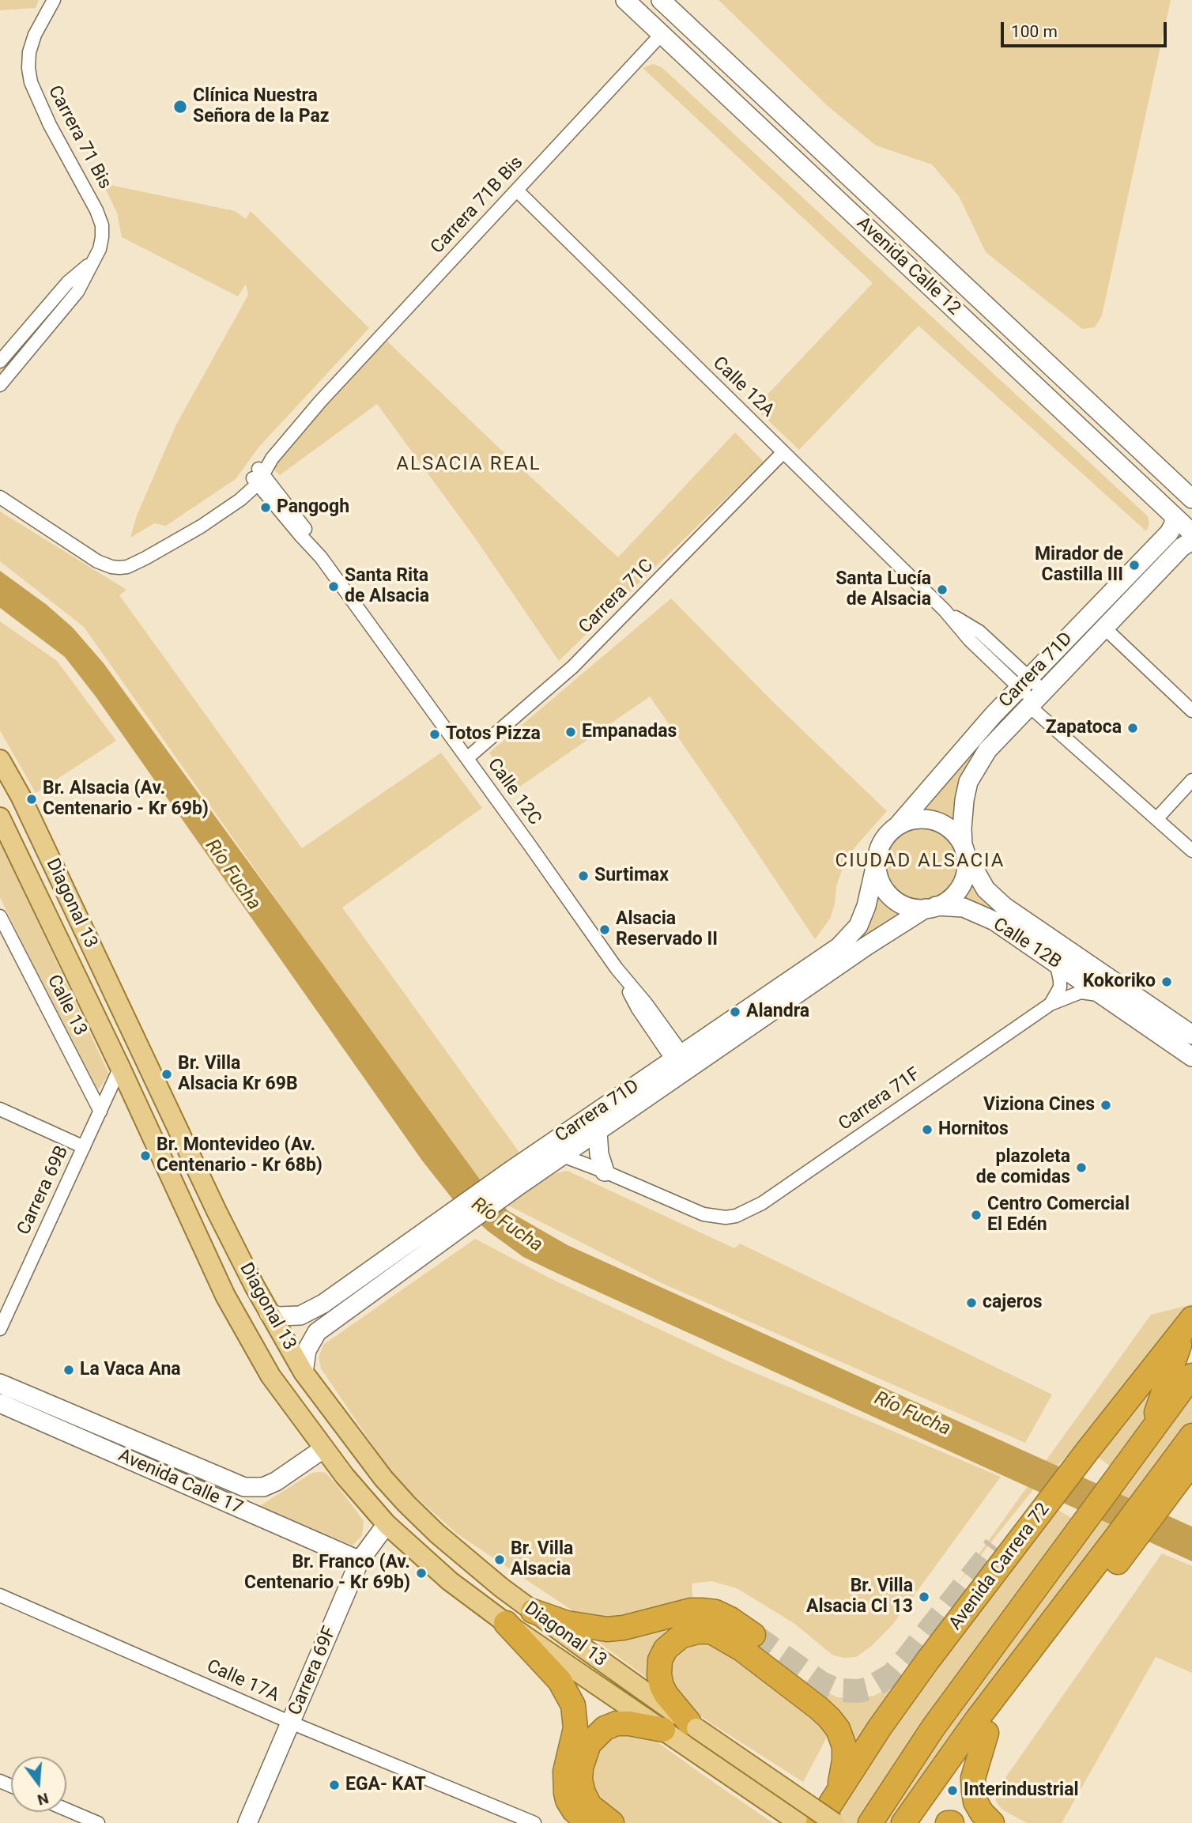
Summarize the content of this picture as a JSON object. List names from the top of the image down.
{
  "streets": {
    "highway": ["Avenida Carrera 72"],
    "main road": ["Diagonal 13"],
    "street": [
      "Carrera 71 Bis",
      "Carrera 71B Bis",
      "Avenida Calle 12",
      "Calle 12A",
      "Carrera 71C",
      "Carrera 71D",
      "Calle 12C",
      "Calle 12B",
      "Calle 13",
      "Carrera 71F",
      "Carrera 69B",
      "Avenida Calle 17",
      "Carrera 69F",
      "Calle 17A"
    ]
  },
  "crossings": [
    ["Carrera 71B Bis", "Avenida Calle 12"],
    ["Carrera 71B Bis", "Calle 12A"],
    ["Carrera 71B Bis", "Calle 12C"],
    ["Avenida Calle 12", "Carrera 71D"],
    ["Calle 12A", "Carrera 71C"],
    ["Calle 12A", "Carrera 71D"],
    ["Carrera 71C", "Calle 12C"],
    ["Carrera 71D", "Calle 12C"],
    ["Carrera 71D", "Diagonal 13"],
    ["Carrera 71D", "Calle 12B"],
    ["Diagonal 13", "Carrera 69B"],
    ["Diagonal 13", "Avenida Calle 17"],
    ["Diagonal 13", "Carrera 69F"],
    ["Calle 12B", "Carrera 71F"],
    ["Calle 13", "Carrera 69B"],
    ["Avenida Calle 17", "Carrera 69F"],
    ["Carrera 69F", "Calle 17A"]
  ],
  "districts": ["ALSACIA REAL", "CIUDAD ALSACIA"],
  "water": ["Río Fucha"],
  "places": [
    "Clínica Nuestra Señora de la Paz",
    "Pangogh",
    "Mirador de Castilla III",
    "Santa Rita de Alsacia",
    "Santa Lucía de Alsacia",
    "Zapatoca",
    "Empanadas",
    "Totos Pizza",
    "Br. Alsacia (Av. Centenario - Kr 69b)",
    "Surtimax",
    "Alsacia Reservado II",
    "Kokoriko",
    "Alandra",
    "Br. Villa Alsacia Kr 69B",
    "Viziona Cines",
    "Hornitos",
    "Br. Montevideo (Av. Centenario - Kr 68b)",
    "plazoleta de comidas",
    "Centro Comercial El Edén",
    "cajeros",
    "La Vaca Ana",
    "Br. Villa Alsacia",
    "Br. Franco (Av. Centenario - Kr 69b)",
    "Br. Villa Alsacia Cl 13",
    "EGA- KAT",
    "Interindustrial"
  ],
  "scale_bar": "100 m",
  "north": "bottom"
}
